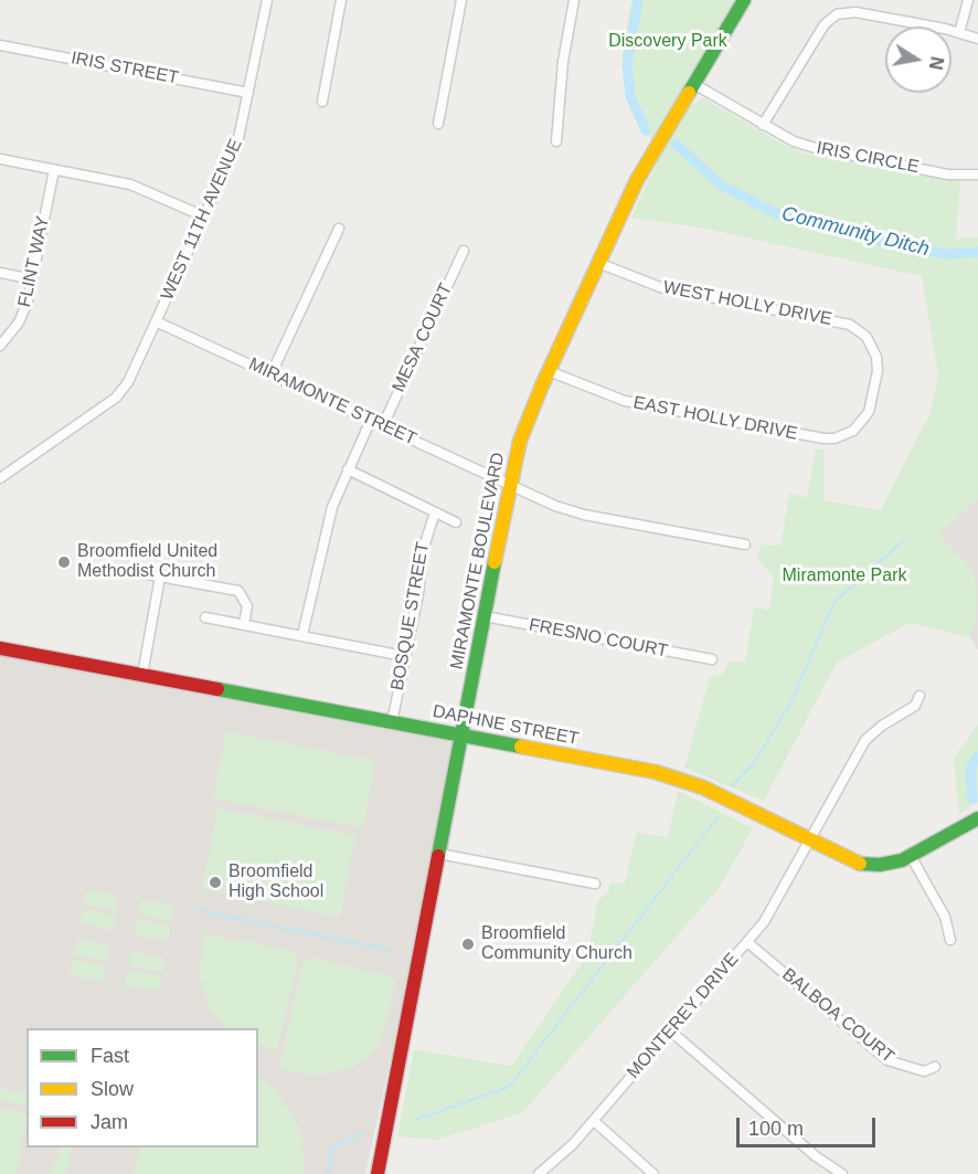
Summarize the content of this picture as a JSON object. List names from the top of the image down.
{
  "streets": {
    "street": [
      "IRIS STREET",
      "IRIS CIRCLE",
      "WEST 11TH AVENUE",
      "FLINT WAY",
      "WEST HOLLY DRIVE",
      "MESA COURT",
      "MIRAMONTE STREET",
      "EAST HOLLY DRIVE",
      "MIRAMONTE BOULEVARD",
      "BOSQUE STREET",
      "FRESNO COURT",
      "DAPHNE STREET",
      "MONTEREY DRIVE",
      "BALBOA COURT"
    ]
  },
  "crossings": [
    ["IRIS STREET", "WEST 11TH AVENUE"],
    ["IRIS CIRCLE", "MIRAMONTE BOULEVARD"],
    ["WEST 11TH AVENUE", "MIRAMONTE STREET"],
    ["WEST HOLLY DRIVE", "EAST HOLLY DRIVE"],
    ["WEST HOLLY DRIVE", "MIRAMONTE BOULEVARD"],
    ["MESA COURT", "MIRAMONTE STREET"],
    ["MIRAMONTE STREET", "MIRAMONTE BOULEVARD"],
    ["EAST HOLLY DRIVE", "MIRAMONTE BOULEVARD"],
    ["MIRAMONTE BOULEVARD", "FRESNO COURT"],
    ["MIRAMONTE BOULEVARD", "DAPHNE STREET"],
    ["BOSQUE STREET", "DAPHNE STREET"],
    ["DAPHNE STREET", "MONTEREY DRIVE"],
    ["MONTEREY DRIVE", "BALBOA COURT"]
  ],
  "water": ["Community Ditch"],
  "parks": ["Discovery Park", "Miramonte Park"],
  "places": ["Broomfield United Methodist Church", "Broomfield High School", "Broomfield Community Church"],
  "legend": ["Fast", "Slow", "Jam"],
  "scale_bar": "100 m",
  "north": "right"
}
